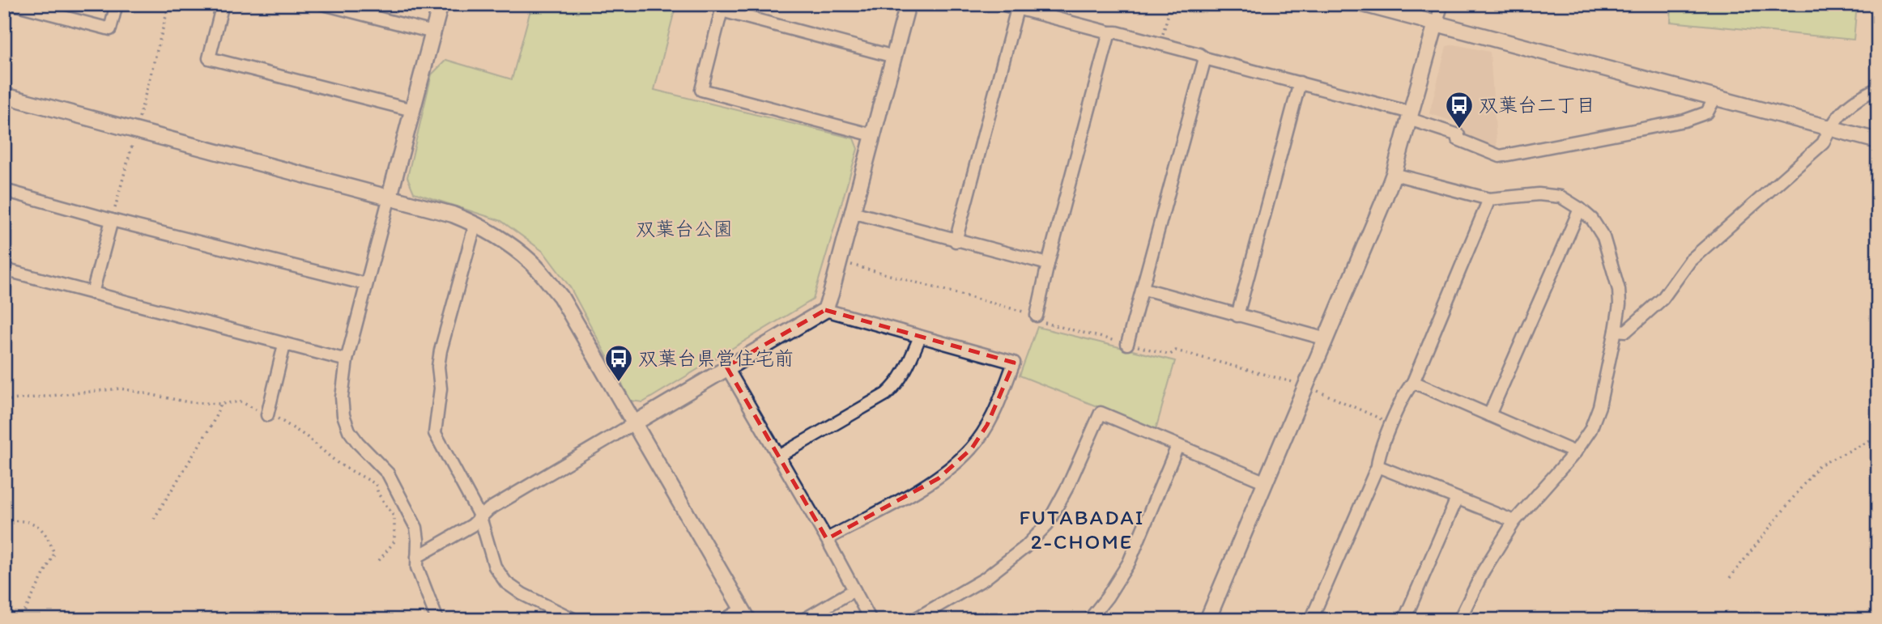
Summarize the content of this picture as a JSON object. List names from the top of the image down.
{
  "districts": ["FUTABADAI 2-CHOME"],
  "parks": ["双葉台公園"],
  "places": {
    "bus stop": ["双葉台二丁目", "双葉台県営住宅前"]
  }
}
